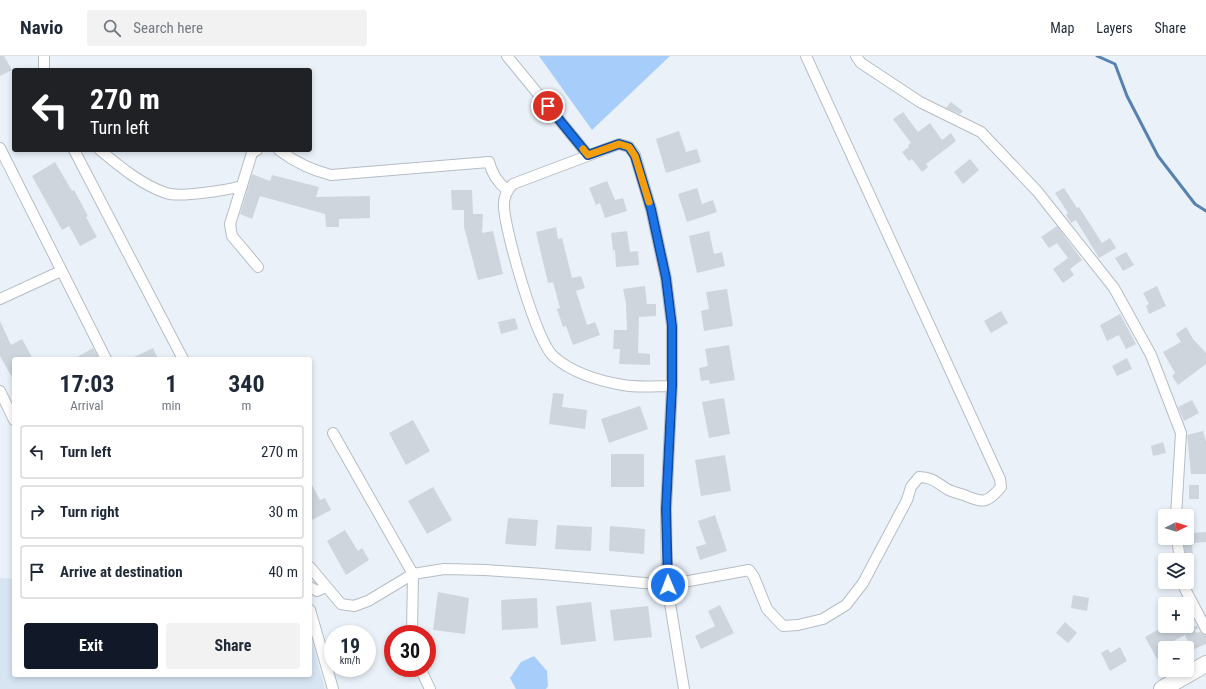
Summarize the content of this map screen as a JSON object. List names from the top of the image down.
{
  "north": "right",
  "page": {
    "header": "Navio",
    "search": "Search here",
    "nav": ["Map", "Layers", "Share"],
    "turn": ["270 m", "Turn left"],
    "eta": [
      "17:03",
      "Arrival",
      "1",
      "min",
      "340",
      "m"
    ],
    "list": [
      {
        "name": "Turn left",
        "value": "270 m"
      },
      {
        "name": "Turn right",
        "value": "30 m"
      },
      {
        "name": "Arrive at destination",
        "value": "40 m"
      }
    ],
    "map_buttons": ["+", "−"],
    "buttons": ["Exit", "Share"],
    "speed": "19 km/h",
    "limit": "30"
  }
}
